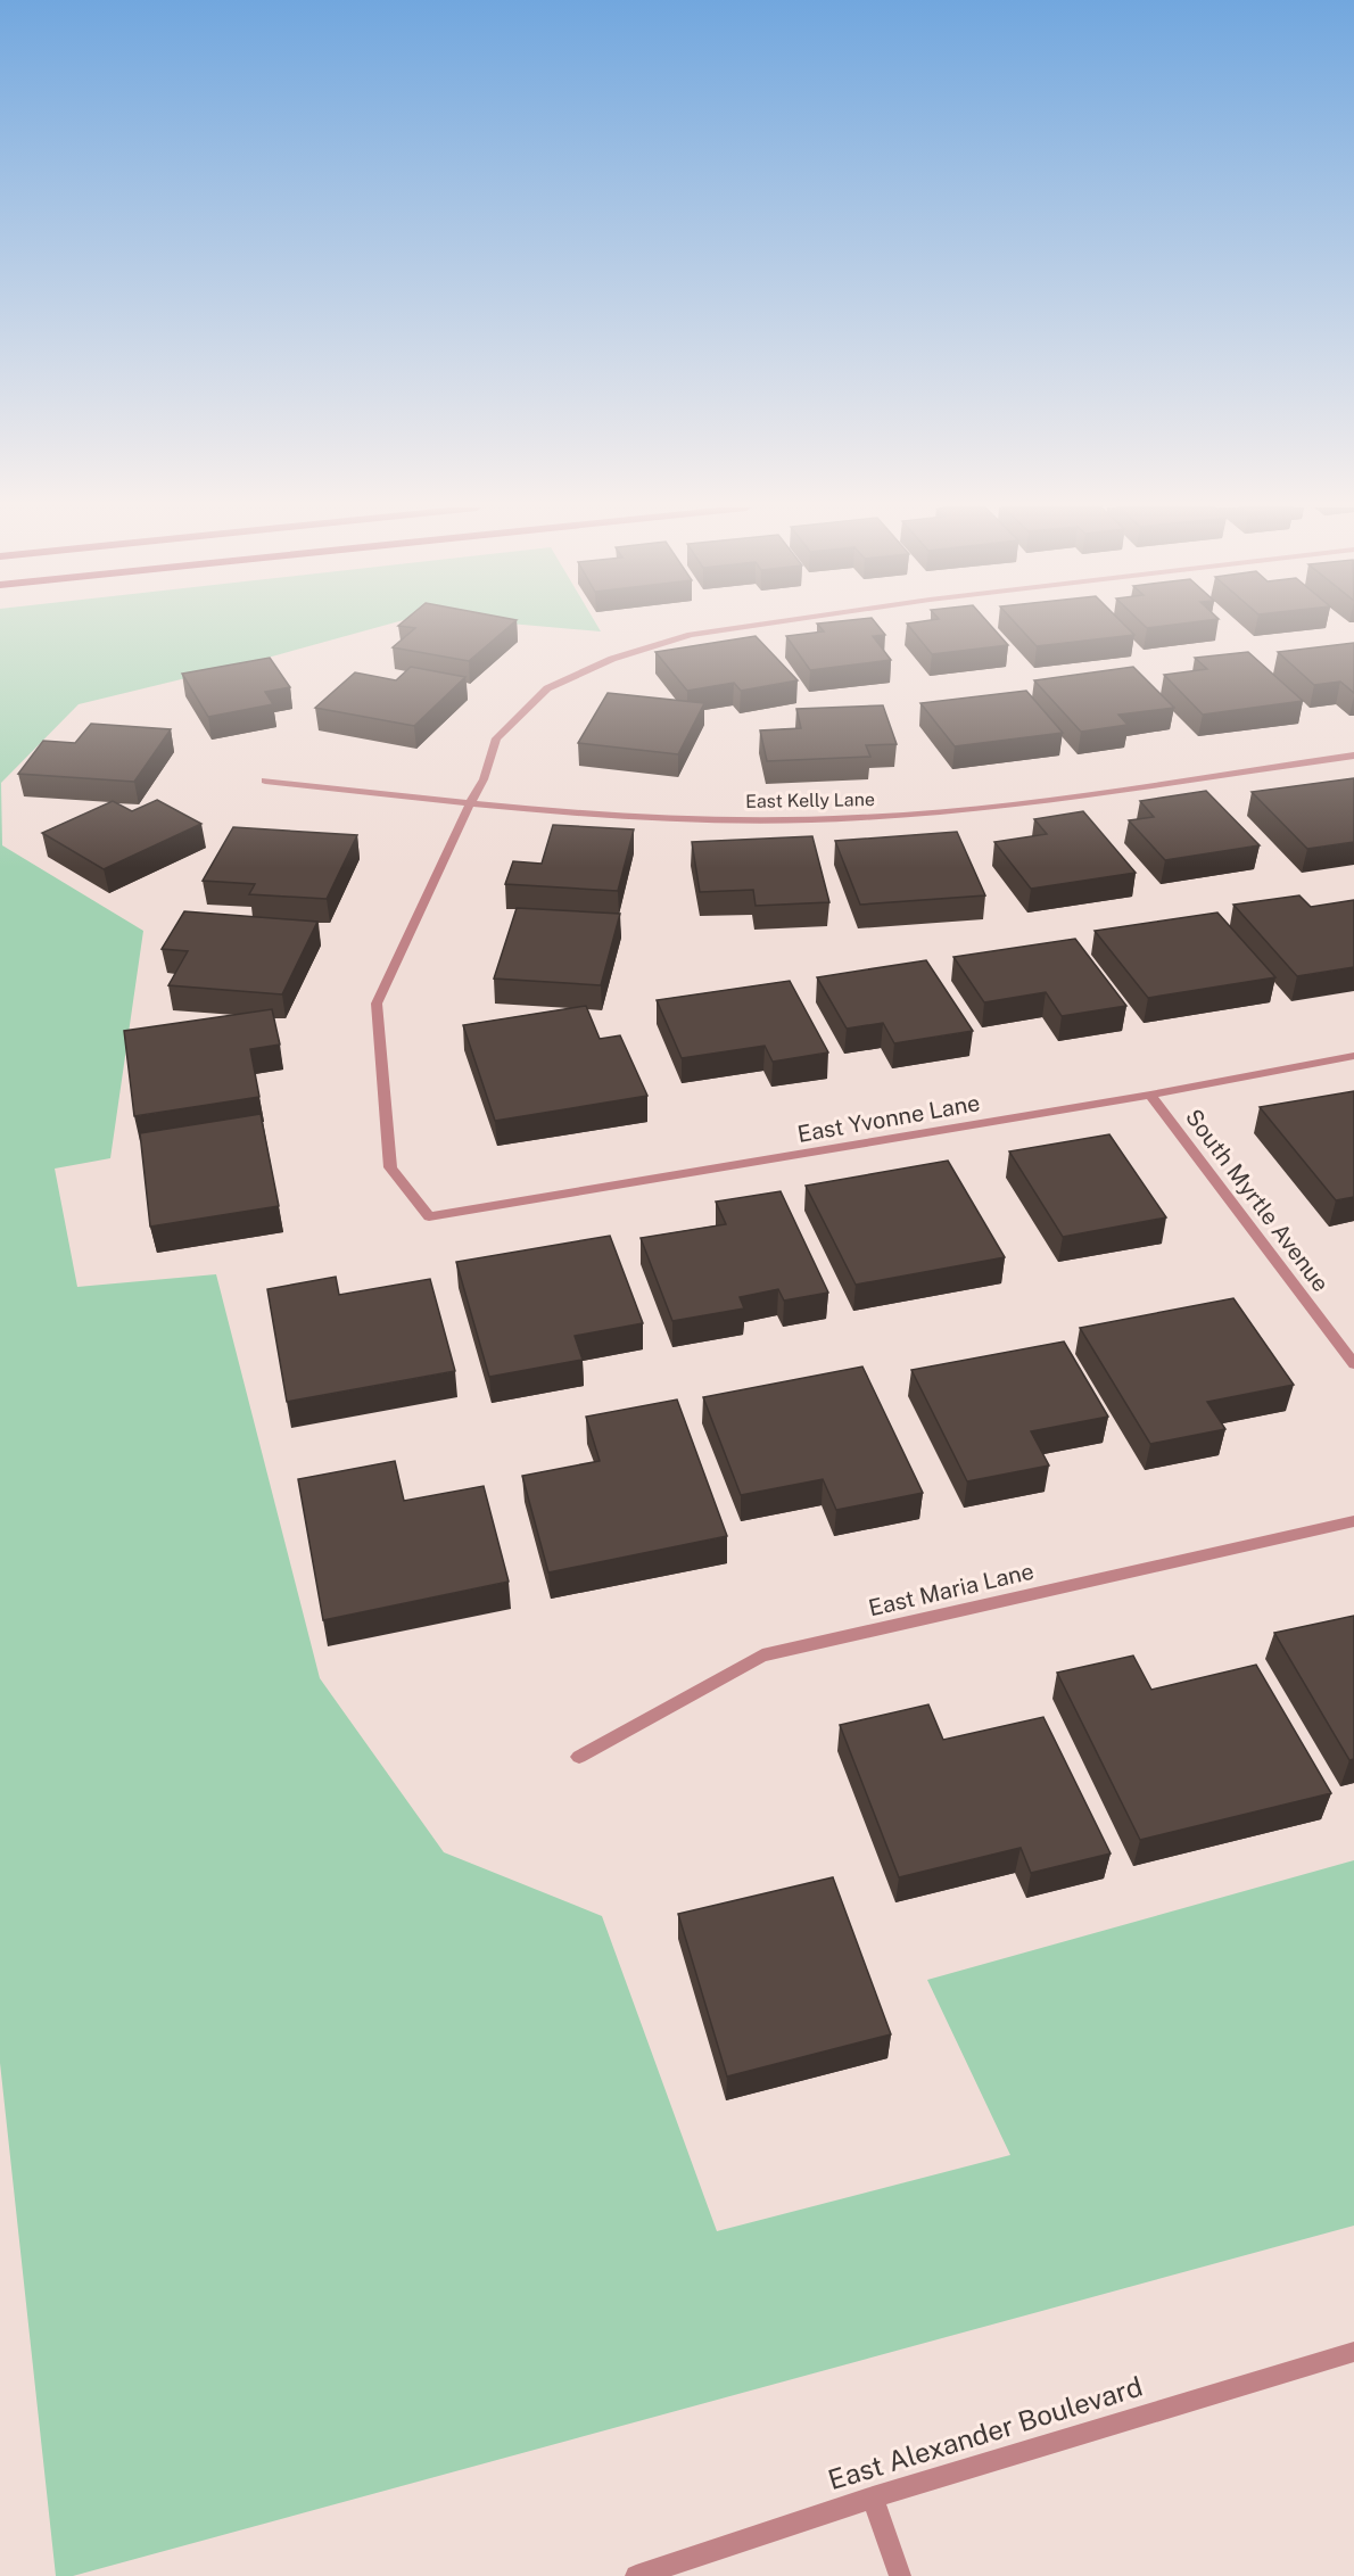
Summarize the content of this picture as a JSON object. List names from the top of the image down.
{
  "streets": {
    "street": [
      "East Kelly Lane",
      "East Yvonne Lane",
      "South Myrtle Avenue",
      "East Maria Lane",
      "East Alexander Boulevard"
    ]
  },
  "crossings": [
    ["East Kelly Lane", "East Yvonne Lane"],
    ["East Yvonne Lane", "South Myrtle Avenue"]
  ]
}
